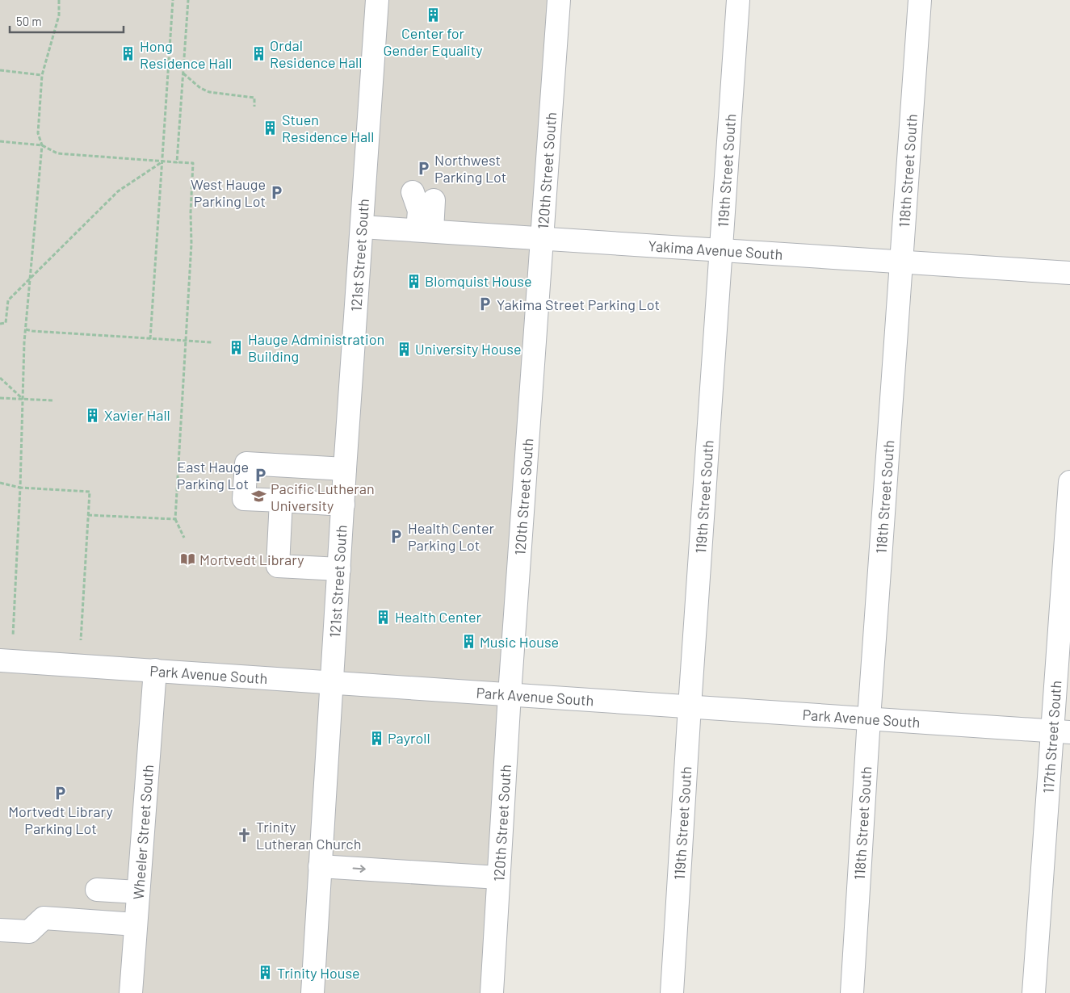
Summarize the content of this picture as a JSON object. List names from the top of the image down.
{
  "streets": {
    "street": [
      "120th Street South",
      "119th Street South",
      "118th Street South",
      "Yakima Avenue South",
      "121st Street South",
      "Park Avenue South",
      "117th Street South",
      "Wheeler Street South"
    ]
  },
  "crossings": [
    ["120th Street South", "Yakima Avenue South"],
    ["120th Street South", "Park Avenue South"],
    ["119th Street South", "Yakima Avenue South"],
    ["119th Street South", "Park Avenue South"],
    ["118th Street South", "Yakima Avenue South"],
    ["118th Street South", "Park Avenue South"],
    ["Yakima Avenue South", "121st Street South"],
    ["121st Street South", "Park Avenue South"],
    ["Park Avenue South", "117th Street South"],
    ["Park Avenue South", "Wheeler Street South"]
  ],
  "places": {
    "building": [
      "Center for Gender Equality",
      "Ordal Residence Hall",
      "Hong Residence Hall",
      "Stuen Residence Hall",
      "Blomquist House",
      "Hauge Administration Building",
      "University House",
      "Xavier Hall",
      "Health Center",
      "Music House",
      "Payroll",
      "Trinity House"
    ],
    "parking": [
      "Northwest Parking Lot",
      "West Hauge Parking Lot",
      "Yakima Street Parking Lot",
      "East Hauge Parking Lot",
      "Health Center Parking Lot",
      "Mortvedt Library Parking Lot"
    ],
    "school or university": ["Pacific Lutheran University"],
    "library": ["Mortvedt Library"],
    "church": ["Trinity Lutheran Church"]
  },
  "scale_bar": "50 m"
}
